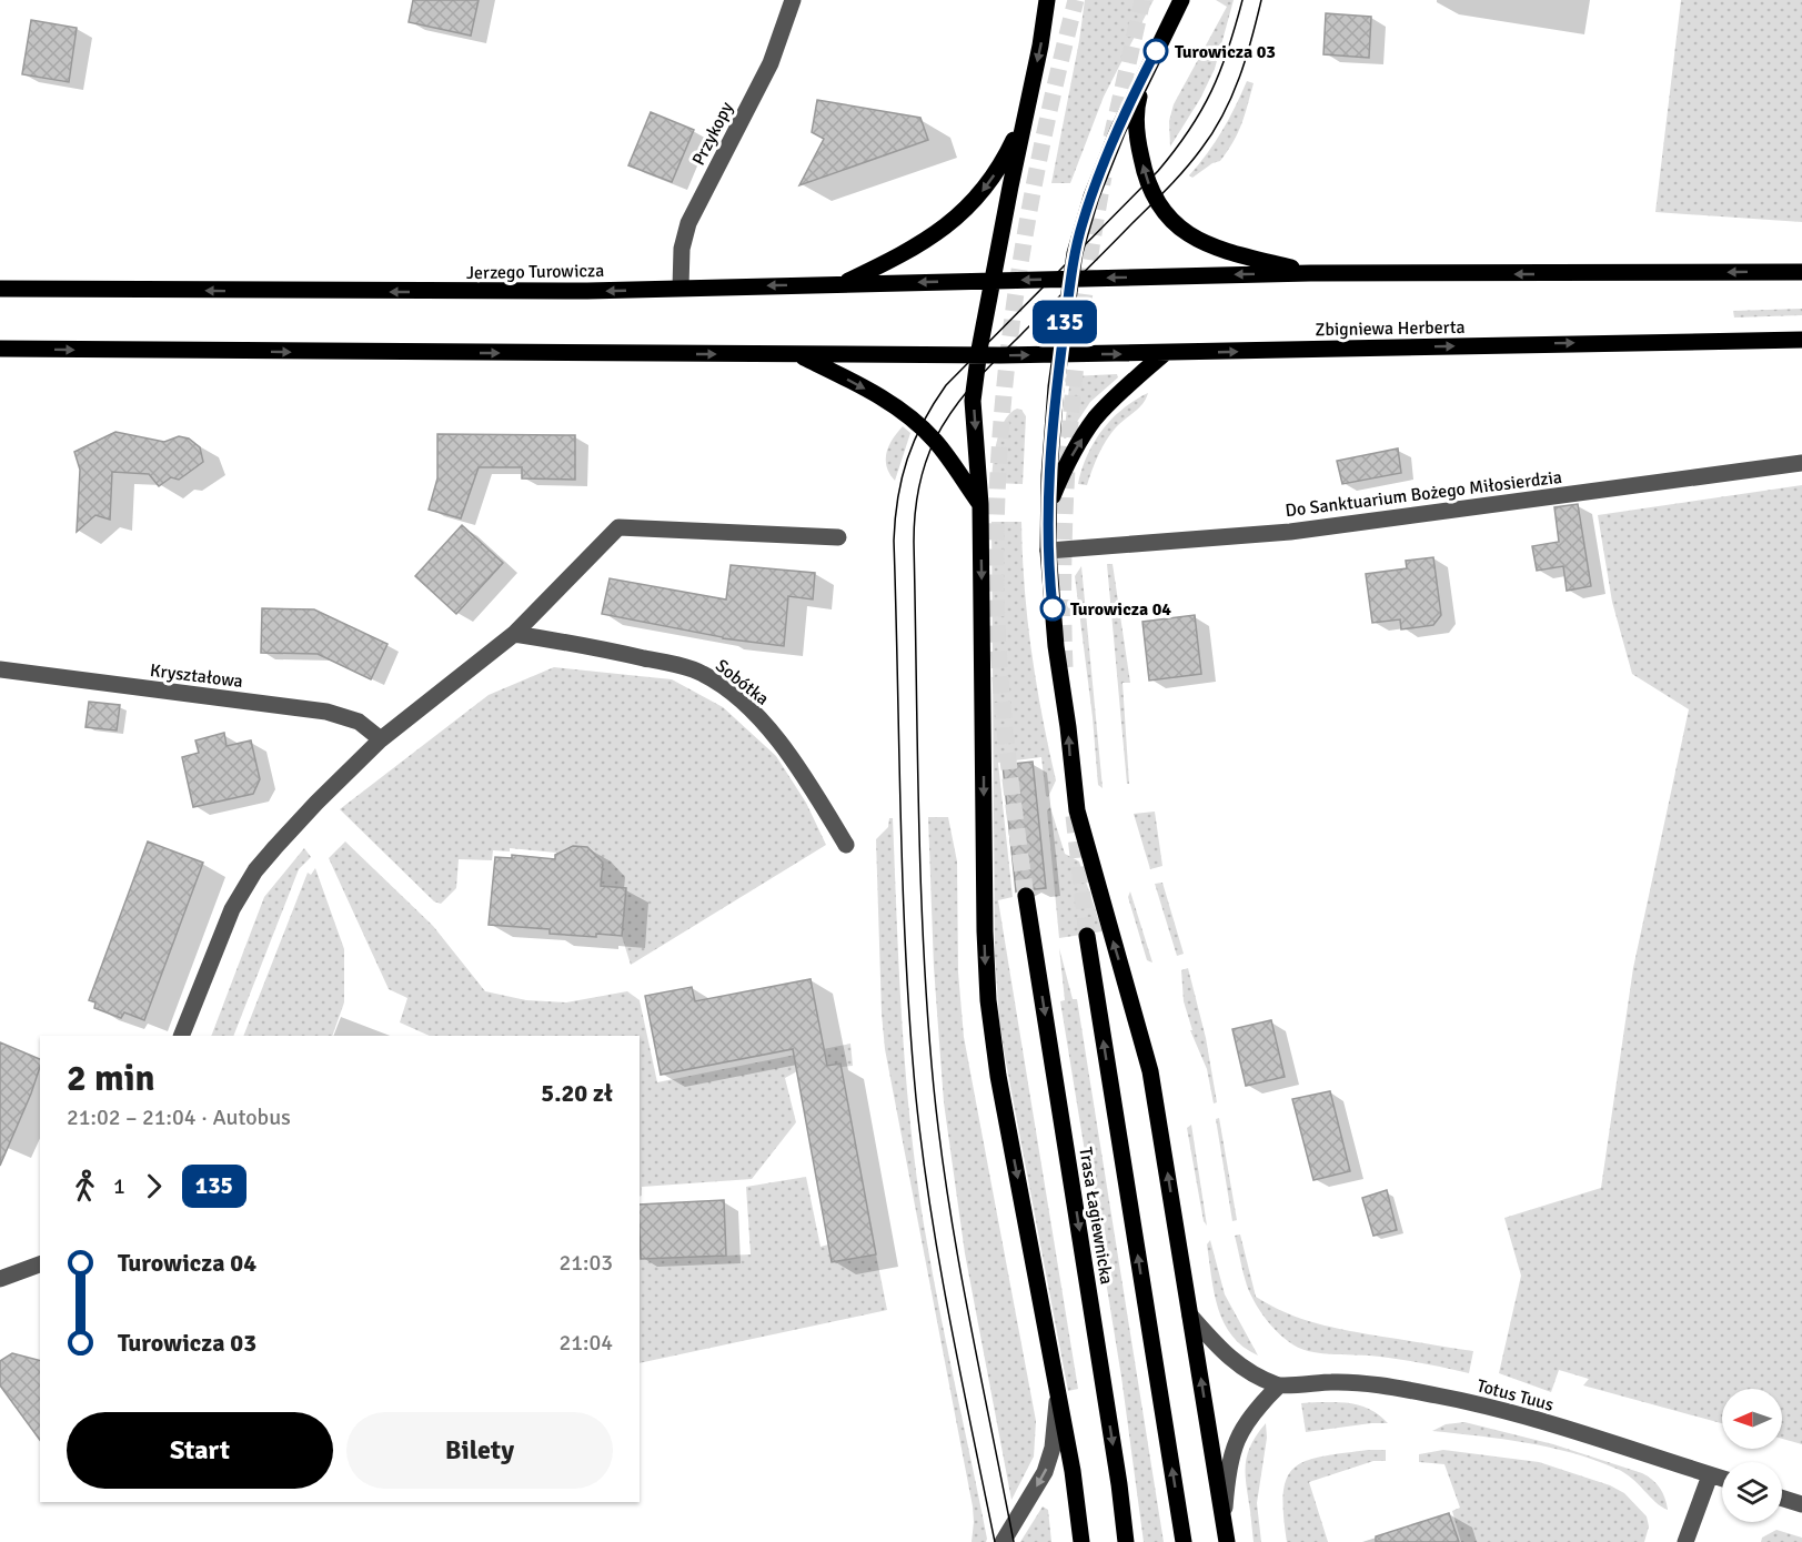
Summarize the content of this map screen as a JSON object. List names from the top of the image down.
{
  "streets": {
    "main road": ["Jerzego Turowicza", "Zbigniewa Herberta", "Trasa Łagiewnicka"],
    "street": [
      "Przykopy",
      "Do Sanktuarium Bożego Miłosierdzia",
      "Kryształowa",
      "Sobótka",
      "Totus Tuus"
    ]
  },
  "crossings": [
    ["Przykopy", "Jerzego Turowicza"]
  ],
  "places": ["Turowicza 03", "Turowicza 04"],
  "lines": ["bus line 135"],
  "north": "left",
  "page": {
    "on_map": "135",
    "heading": ["2 min", "21:02 – 21:04 · Autobus", "5.20 zł"],
    "legs": ["1", "135"],
    "list": [
      {
        "name": "Turowicza 04",
        "value": "21:03"
      },
      {
        "name": "Turowicza 03",
        "value": "21:04"
      }
    ],
    "buttons": ["Start", "Bilety"]
  }
}
